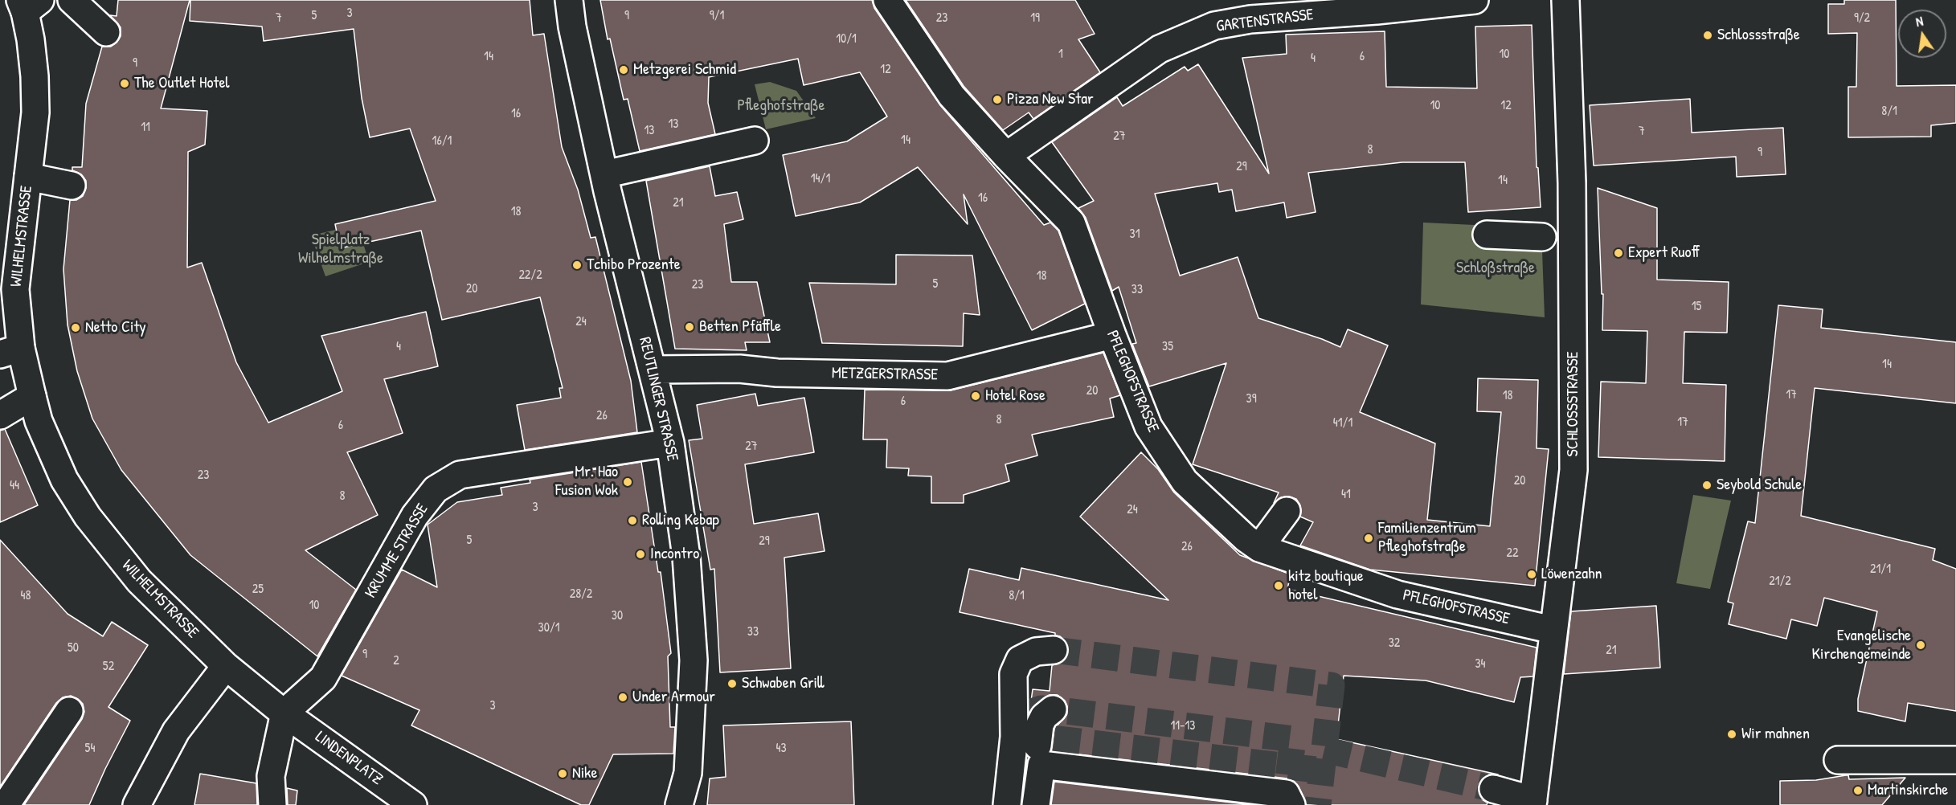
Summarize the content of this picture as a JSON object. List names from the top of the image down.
{
  "streets": {
    "street": [
      "GARTENSTRASSE",
      "WILHELMSTRASSE",
      "METZGERSTRASSE",
      "PFLEGHOFSTRASSE",
      "REUTLINGER STRASSE",
      "SCHLOSSSTRASSE",
      "KRUMME STRASSE",
      "LINDENPLATZ"
    ]
  },
  "crossings": [
    ["GARTENSTRASSE", "PFLEGHOFSTRASSE"],
    ["WILHELMSTRASSE", "KRUMME STRASSE"],
    ["WILHELMSTRASSE", "LINDENPLATZ"],
    ["METZGERSTRASSE", "PFLEGHOFSTRASSE"],
    ["METZGERSTRASSE", "REUTLINGER STRASSE"],
    ["PFLEGHOFSTRASSE", "SCHLOSSSTRASSE"],
    ["REUTLINGER STRASSE", "KRUMME STRASSE"],
    ["KRUMME STRASSE", "LINDENPLATZ"]
  ],
  "parks": ["Pfleghofstraße", "Spielplatz Wilhelmstraße", "Schloßstraße"],
  "places": [
    "Schlossstraße",
    "Metzgerei Schmid",
    "The Outlet Hotel",
    "Pizza New Star",
    "Expert Ruoff",
    "Tchibo Prozente",
    "Betten Pfäffle",
    "Netto City",
    "Hotel Rose",
    "Mr. Hao Fusion Wok",
    "Seybold Schule",
    "Rolling Kebap",
    "Familienzentrum Pfleghofstraße",
    "Incontro",
    "Löwenzahn",
    "kitz boutique hotel",
    "Evangelische Kirchengemeinde",
    "Schwaben Grill",
    "Under Armour",
    "Wir mahnen",
    "Nike",
    "Martinskirche"
  ],
  "house_numbers": [
    "3",
    "5",
    "9",
    "9/1",
    "7",
    "23",
    "19",
    "9/2",
    "10/1",
    "1",
    "10",
    "14",
    "6",
    "4",
    "9",
    "12",
    "10",
    "12",
    "8/1",
    "16",
    "13",
    "11",
    "13",
    "7",
    "27",
    "14",
    "16/1",
    "8",
    "9",
    "29",
    "14/1",
    "14",
    "16",
    "21",
    "18",
    "31",
    "22/2",
    "18",
    "5",
    "23",
    "20",
    "33",
    "15",
    "24",
    "4",
    "35",
    "14",
    "20",
    "17",
    "18",
    "39",
    "6",
    "26",
    "8",
    "17",
    "41/1",
    "6",
    "27",
    "23",
    "20",
    "44",
    "41",
    "8",
    "3",
    "24",
    "5",
    "29",
    "26",
    "22",
    "21/1",
    "21/2",
    "25",
    "28/2",
    "48",
    "8/1",
    "10",
    "30",
    "30/1",
    "33",
    "32",
    "50",
    "21",
    "9",
    "2",
    "34",
    "52",
    "3",
    "11-13",
    "54",
    "43"
  ],
  "north": "top"
}
